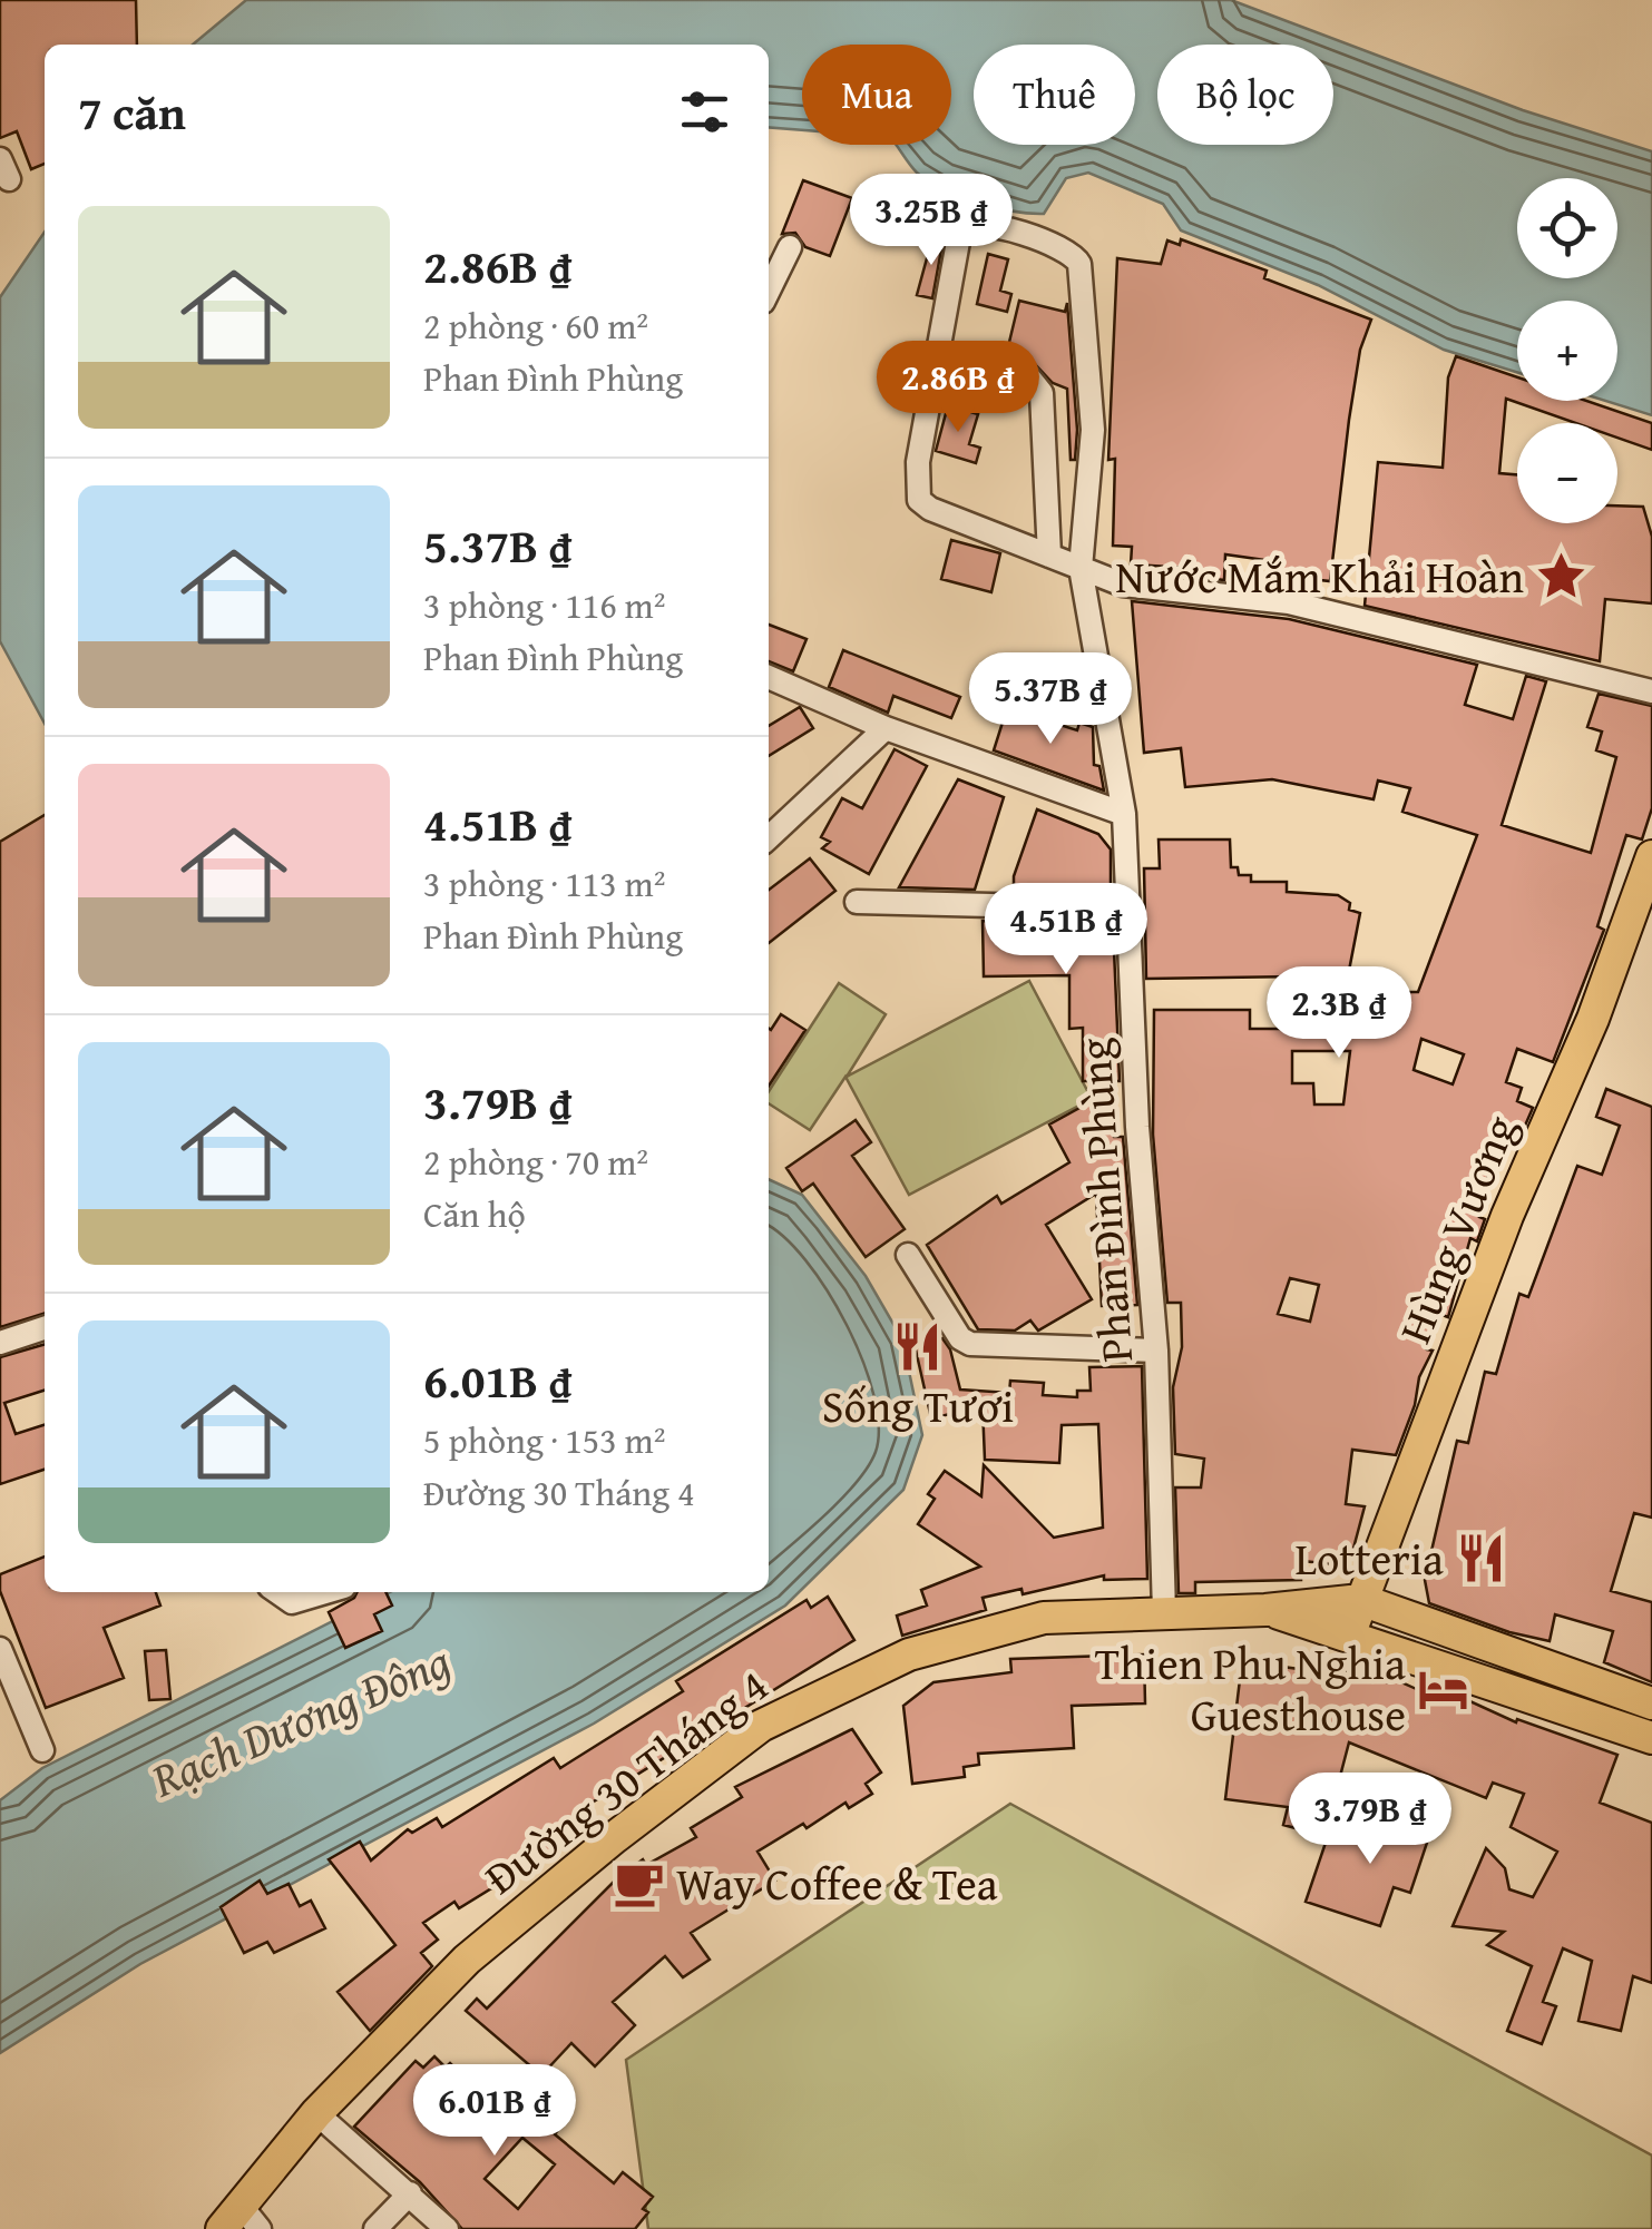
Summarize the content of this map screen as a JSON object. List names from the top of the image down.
{
  "streets": {
    "main road": ["Hùng Vương", "Đường 30 Tháng 4"],
    "street": ["Phan Đình Phùng"]
  },
  "crossings": [
    ["Phan Đình Phùng", "Đường 30 Tháng 4"],
    ["Hùng Vương", "Đường 30 Tháng 4"]
  ],
  "water": ["Rạch Dương Đông"],
  "places": {
    "place": ["Nước Mắm Khải Hoàn"],
    "restaurant": ["Sống Tươi", "Lotteria"],
    "hotel": ["Thien Phu Nghia Guesthouse"],
    "cafe": ["Way Coffee & Tea"]
  },
  "page": {
    "chip": ["Mua", "Thuê", "Bộ lọc"],
    "heading": "7 căn",
    "price": [
      "3.25B ₫",
      "2.86B ₫",
      "5.37B ₫",
      "4.51B ₫",
      "2.3B ₫",
      "3.79B ₫",
      "6.01B ₫"
    ],
    "map_buttons": ["+", "−"],
    "list": [
      {
        "name": "2.86B ₫",
        "note": "2 phòng · 60 m² · Phan Đình Phùng"
      },
      {
        "name": "5.37B ₫",
        "note": "3 phòng · 116 m² · Phan Đình Phùng"
      },
      {
        "name": "4.51B ₫",
        "note": "3 phòng · 113 m² · Phan Đình Phùng"
      },
      {
        "name": "3.79B ₫",
        "note": "2 phòng · 70 m² · Căn hộ"
      },
      {
        "name": "6.01B ₫",
        "note": "5 phòng · 153 m² · Đường 30 Tháng 4"
      }
    ]
  }
}
